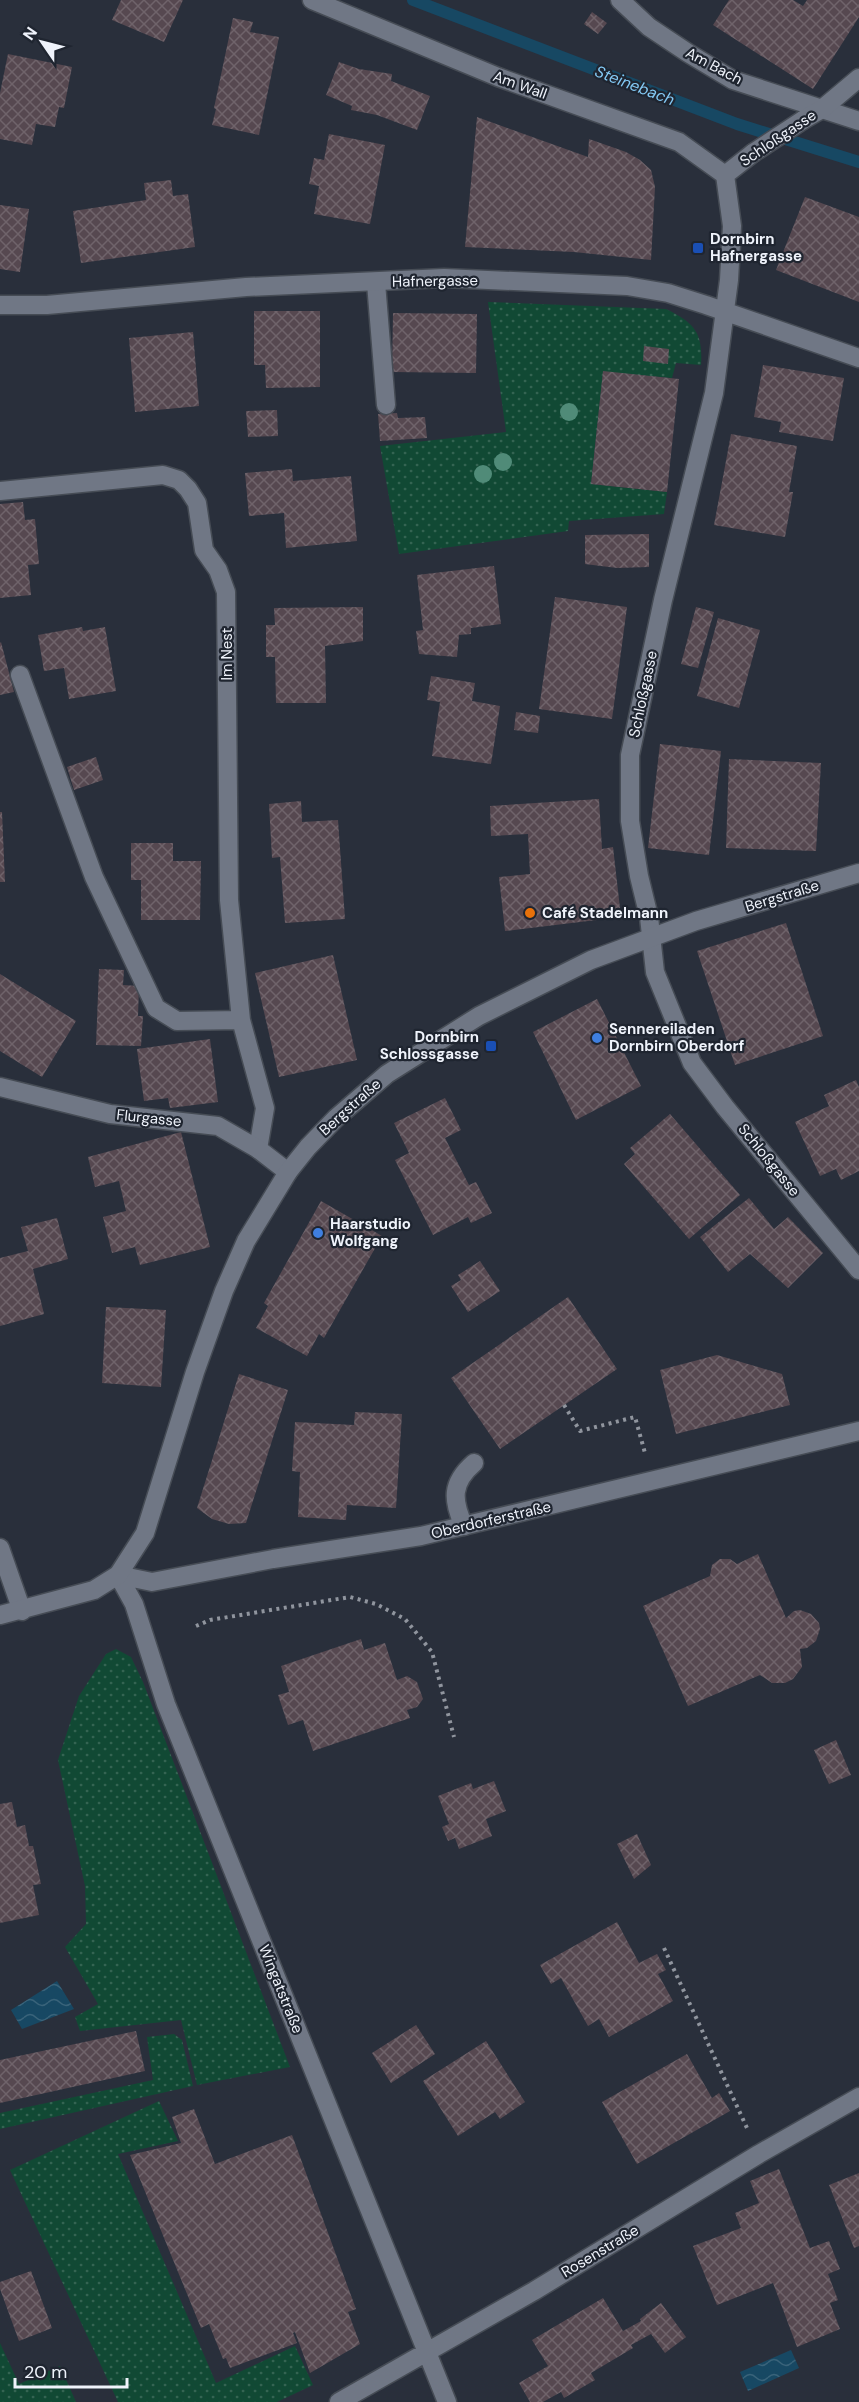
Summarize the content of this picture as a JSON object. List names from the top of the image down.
{
  "streets": {
    "street": [
      "Am Bach",
      "Am Wall",
      "Schloßgasse",
      "Hafnergasse",
      "Im Nest",
      "Bergstraße",
      "Flurgasse",
      "Oberdorferstraße",
      "Wingatstraße",
      "Rosenstraße"
    ]
  },
  "crossings": [
    ["Am Bach", "Schloßgasse"],
    ["Am Wall", "Schloßgasse"],
    ["Schloßgasse", "Hafnergasse"],
    ["Schloßgasse", "Bergstraße"],
    ["Im Nest", "Flurgasse"],
    ["Bergstraße", "Flurgasse"],
    ["Bergstraße", "Oberdorferstraße"],
    ["Bergstraße", "Wingatstraße"],
    ["Oberdorferstraße", "Wingatstraße"],
    ["Wingatstraße", "Rosenstraße"]
  ],
  "water": ["Steinebach"],
  "places": {
    "transit": ["Dornbirn Hafnergasse", "Dornbirn Schlossgasse"],
    "other": ["Café Stadelmann", "Sennereiladen Dornbirn Oberdorf", "Haarstudio Wolfgang"]
  },
  "scale_bar": "20 m",
  "north": "top left"
}
